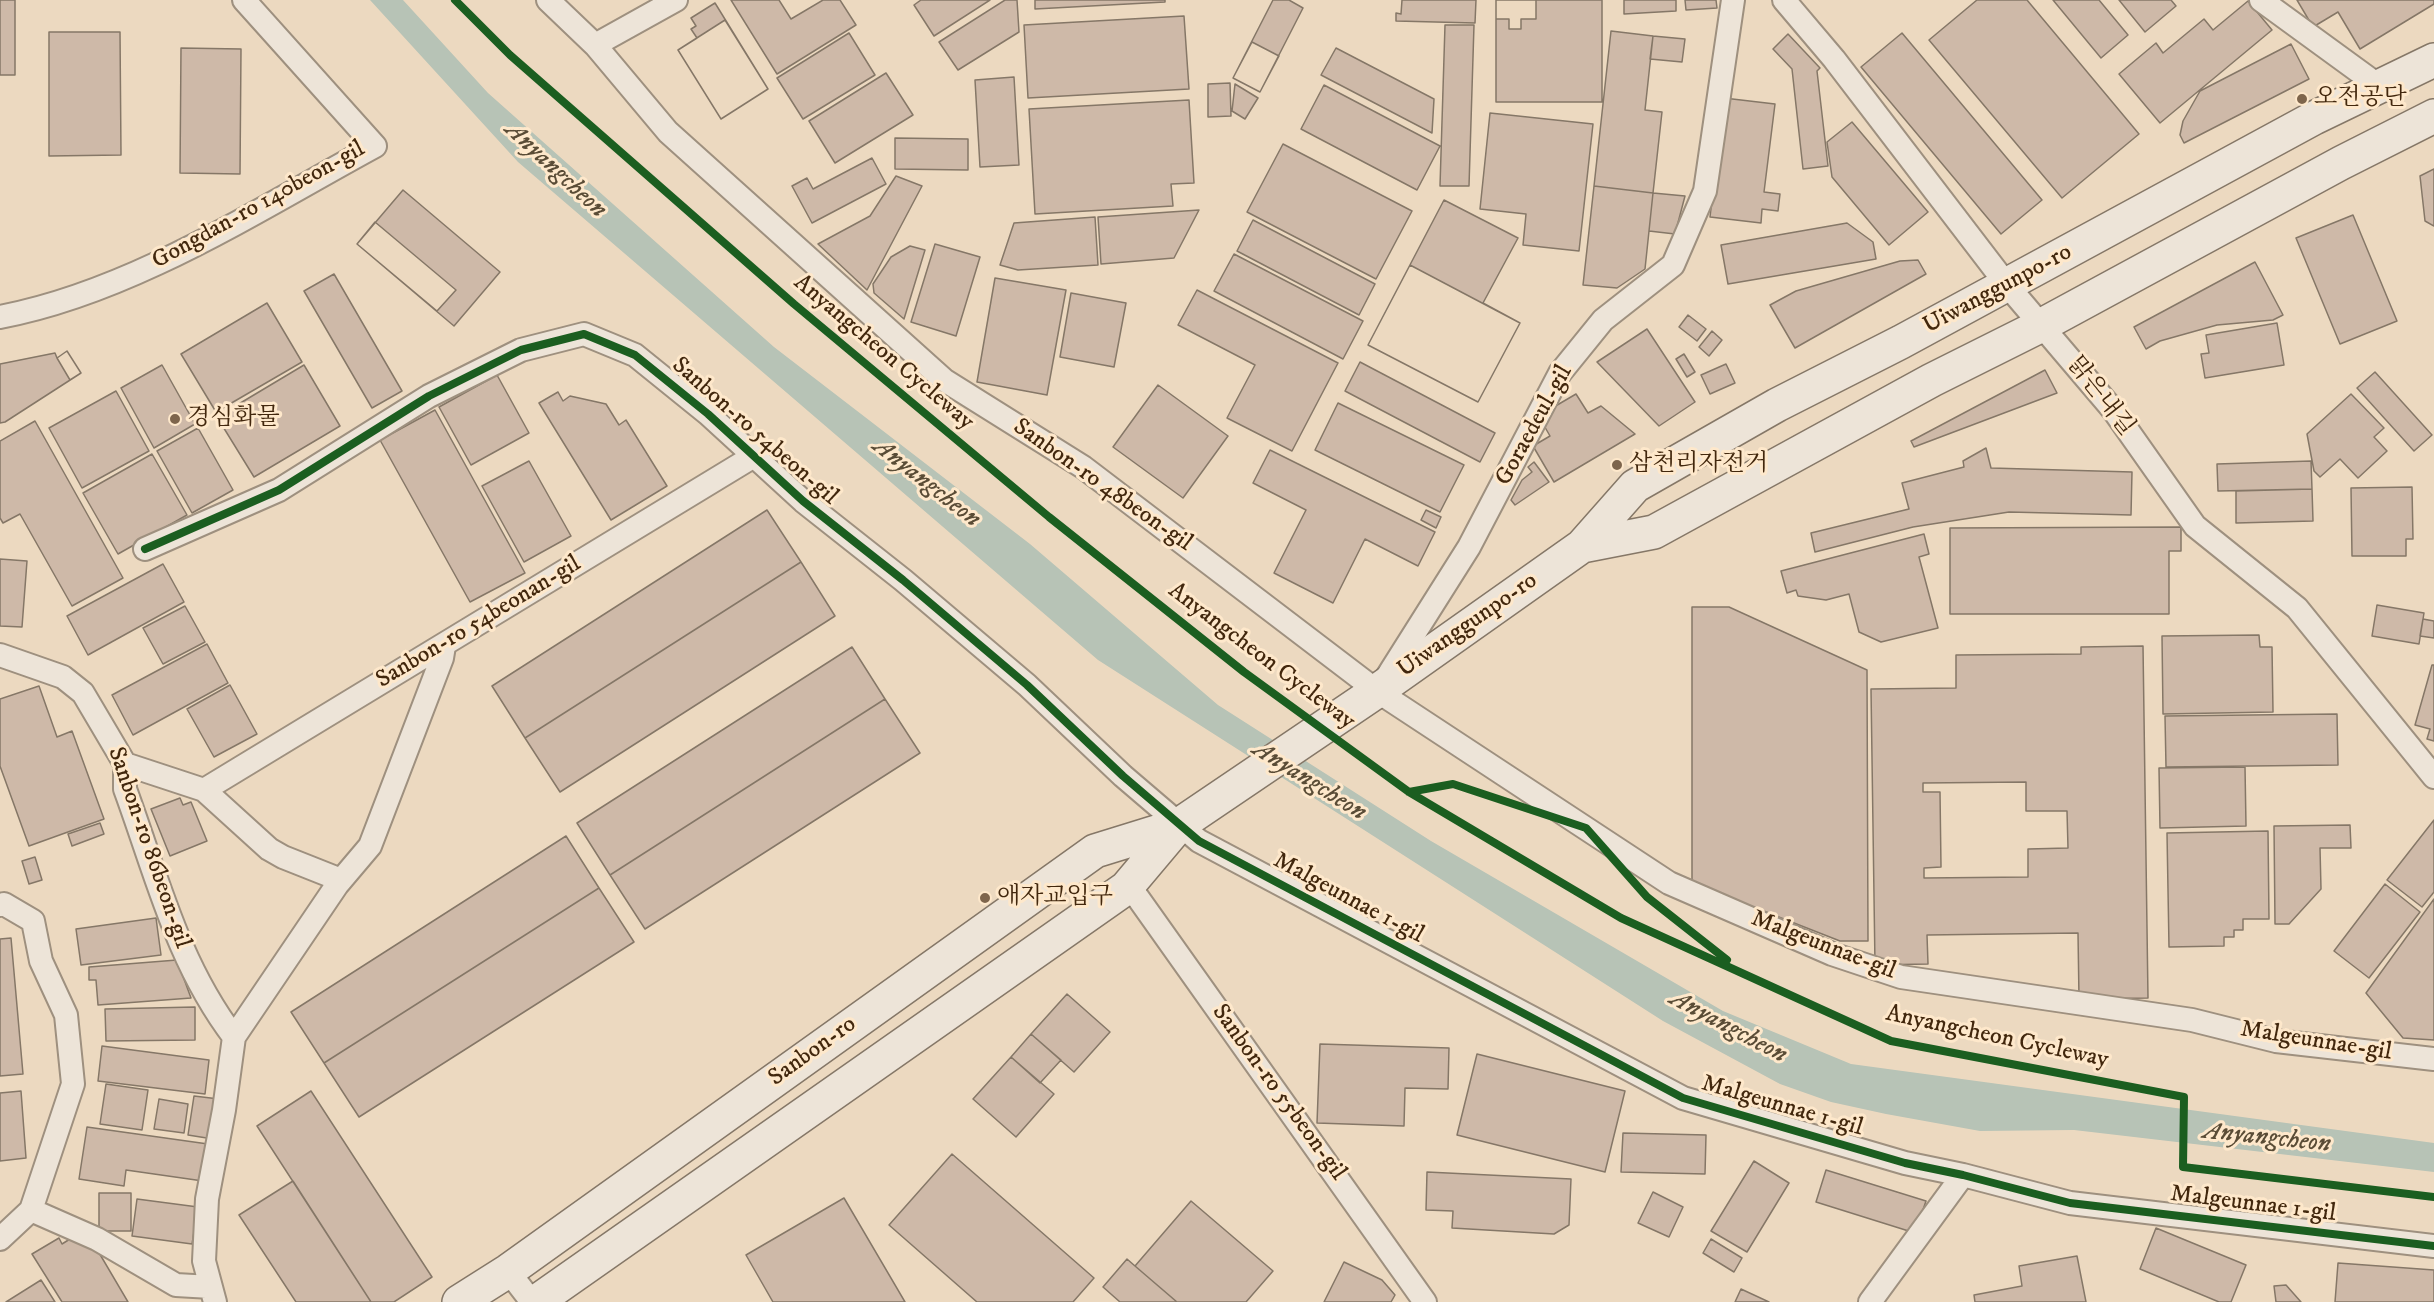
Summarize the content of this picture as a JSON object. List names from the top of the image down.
{
  "streets": {
    "street": [
      "Gongdan-ro 140beon-gil",
      "Uiwanggunpo-ro",
      "맑은내길",
      "Goraedeul-gil",
      "Sanbon-ro 54beon-gil",
      "Sanbon-ro 48beon-gil",
      "Sanbon-ro 54beonan-gil",
      "Sanbon-ro 86beon-gil",
      "Malgeunnae 1-gil",
      "Malgeunnae-gil",
      "Sanbon-ro",
      "Sanbon-ro 55beon-gil"
    ],
    "cycle path": ["Anyangcheon Cycleway"]
  },
  "crossings": [
    ["Uiwanggunpo-ro", "맑은내길"],
    ["Uiwanggunpo-ro", "Goraedeul-gil"],
    ["Uiwanggunpo-ro", "Sanbon-ro 54beon-gil"],
    ["Uiwanggunpo-ro", "Sanbon-ro 48beon-gil"],
    ["Uiwanggunpo-ro", "Malgeunnae 1-gil"],
    ["Uiwanggunpo-ro", "Malgeunnae-gil"],
    ["Uiwanggunpo-ro", "Sanbon-ro"],
    ["Goraedeul-gil", "Sanbon-ro 48beon-gil"],
    ["Goraedeul-gil", "Malgeunnae-gil"],
    ["Sanbon-ro 54beon-gil", "Sanbon-ro 54beonan-gil"],
    ["Sanbon-ro 54beon-gil", "Malgeunnae 1-gil"],
    ["Sanbon-ro 54beon-gil", "Sanbon-ro"],
    ["Sanbon-ro 48beon-gil", "Malgeunnae-gil"],
    ["Malgeunnae 1-gil", "Sanbon-ro"],
    ["Sanbon-ro", "Sanbon-ro 55beon-gil"]
  ],
  "water": ["Anyangcheon"],
  "places": [
    "오전공단",
    "경심화물",
    "삼천리자전거",
    "애자교입구"
  ]
}
